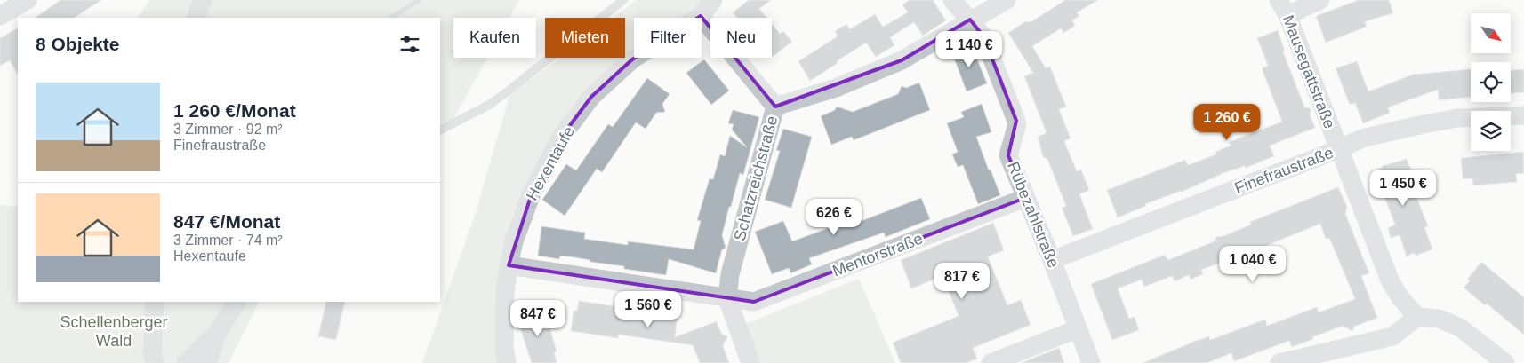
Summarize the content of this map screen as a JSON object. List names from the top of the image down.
{
  "streets": {
    "street": [
      "Mausegattstraße",
      "Hexentaufe",
      "Finefraustraße",
      "Schatzreichstraße",
      "Rübezahlstraße",
      "Mentorstraße"
    ]
  },
  "crossings": [
    ["Mausegattstraße", "Finefraustraße"],
    ["Hexentaufe", "Schatzreichstraße"],
    ["Hexentaufe", "Mentorstraße"],
    ["Finefraustraße", "Rübezahlstraße"],
    ["Schatzreichstraße", "Mentorstraße"],
    ["Rübezahlstraße", "Mentorstraße"]
  ],
  "parks": ["Schellenberger Wald"],
  "north": "bottom right",
  "page": {
    "chip": [
      "Kaufen",
      "Mieten",
      "Filter",
      "Neu"
    ],
    "heading": "8 Objekte",
    "price": [
      "1 140 €",
      "1 260 €",
      "1 450 €",
      "626 €",
      "1 040 €",
      "817 €",
      "1 560 €",
      "847 €"
    ],
    "list": [
      {
        "name": "1 260 €/Monat",
        "note": "3 Zimmer · 92 m² · Finefraustraße"
      },
      {
        "name": "847 €/Monat",
        "note": "3 Zimmer · 74 m² · Hexentaufe"
      }
    ]
  }
}
